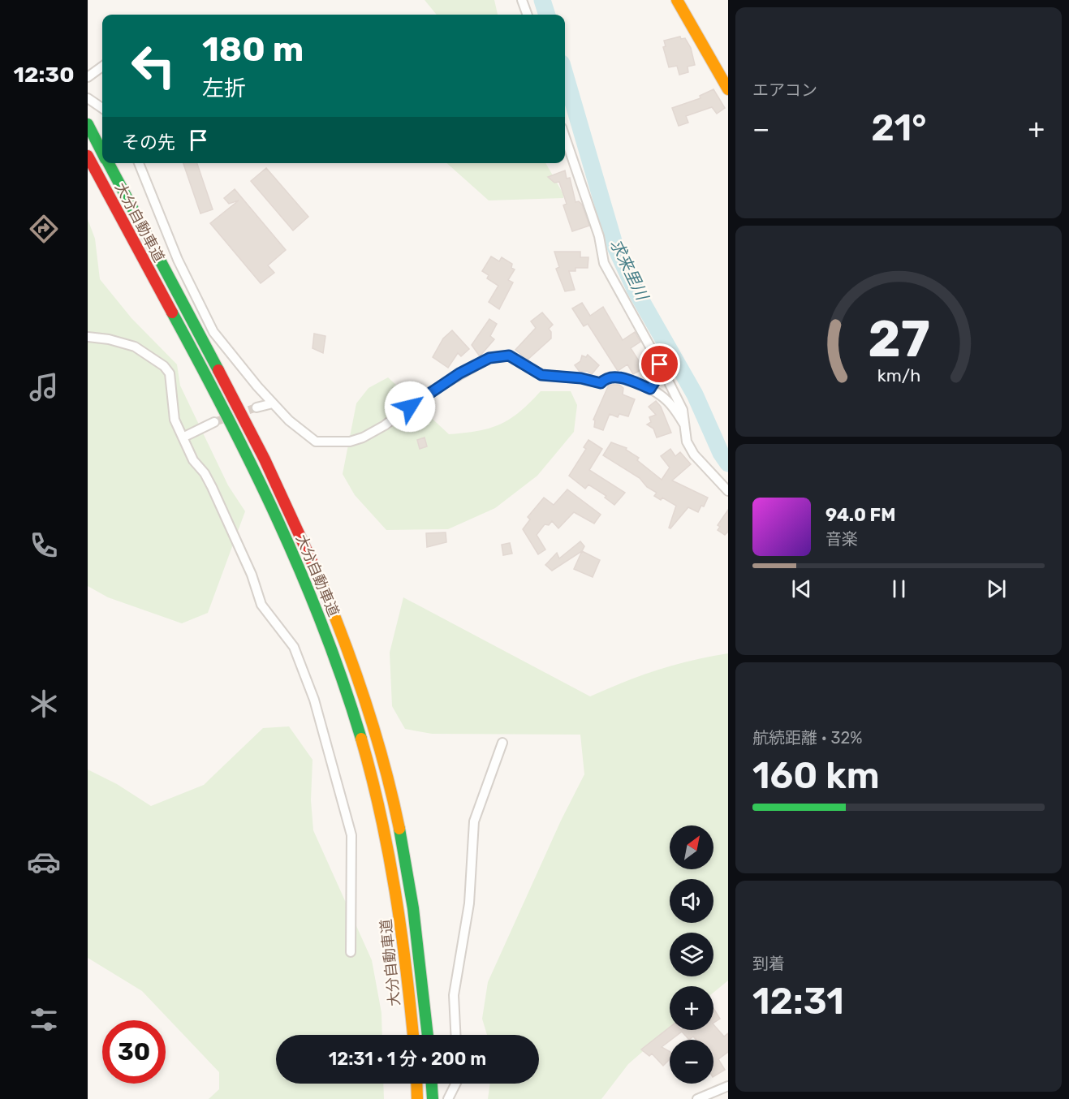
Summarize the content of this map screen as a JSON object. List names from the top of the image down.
{
  "streets": {
    "main road": ["大分自動車道"]
  },
  "water": ["求来里川"],
  "north": "top right",
  "page": {
    "tabs": "12:30",
    "tile": [
      "エアコン",
      ["航続距離 · 32%", "160 km"],
      ["到着", "12:31"]
    ],
    "turn": ["180 m", "左折"],
    "heat": ["−", "21°", "+"],
    "then": "その先",
    "song": ["94.0 FM", "音楽"],
    "map_buttons": ["+", "−"],
    "limit": "30",
    "trip": "12:31 · 1 分 · 200 m",
    "gauge": ["27", "km/h"]
  }
}
